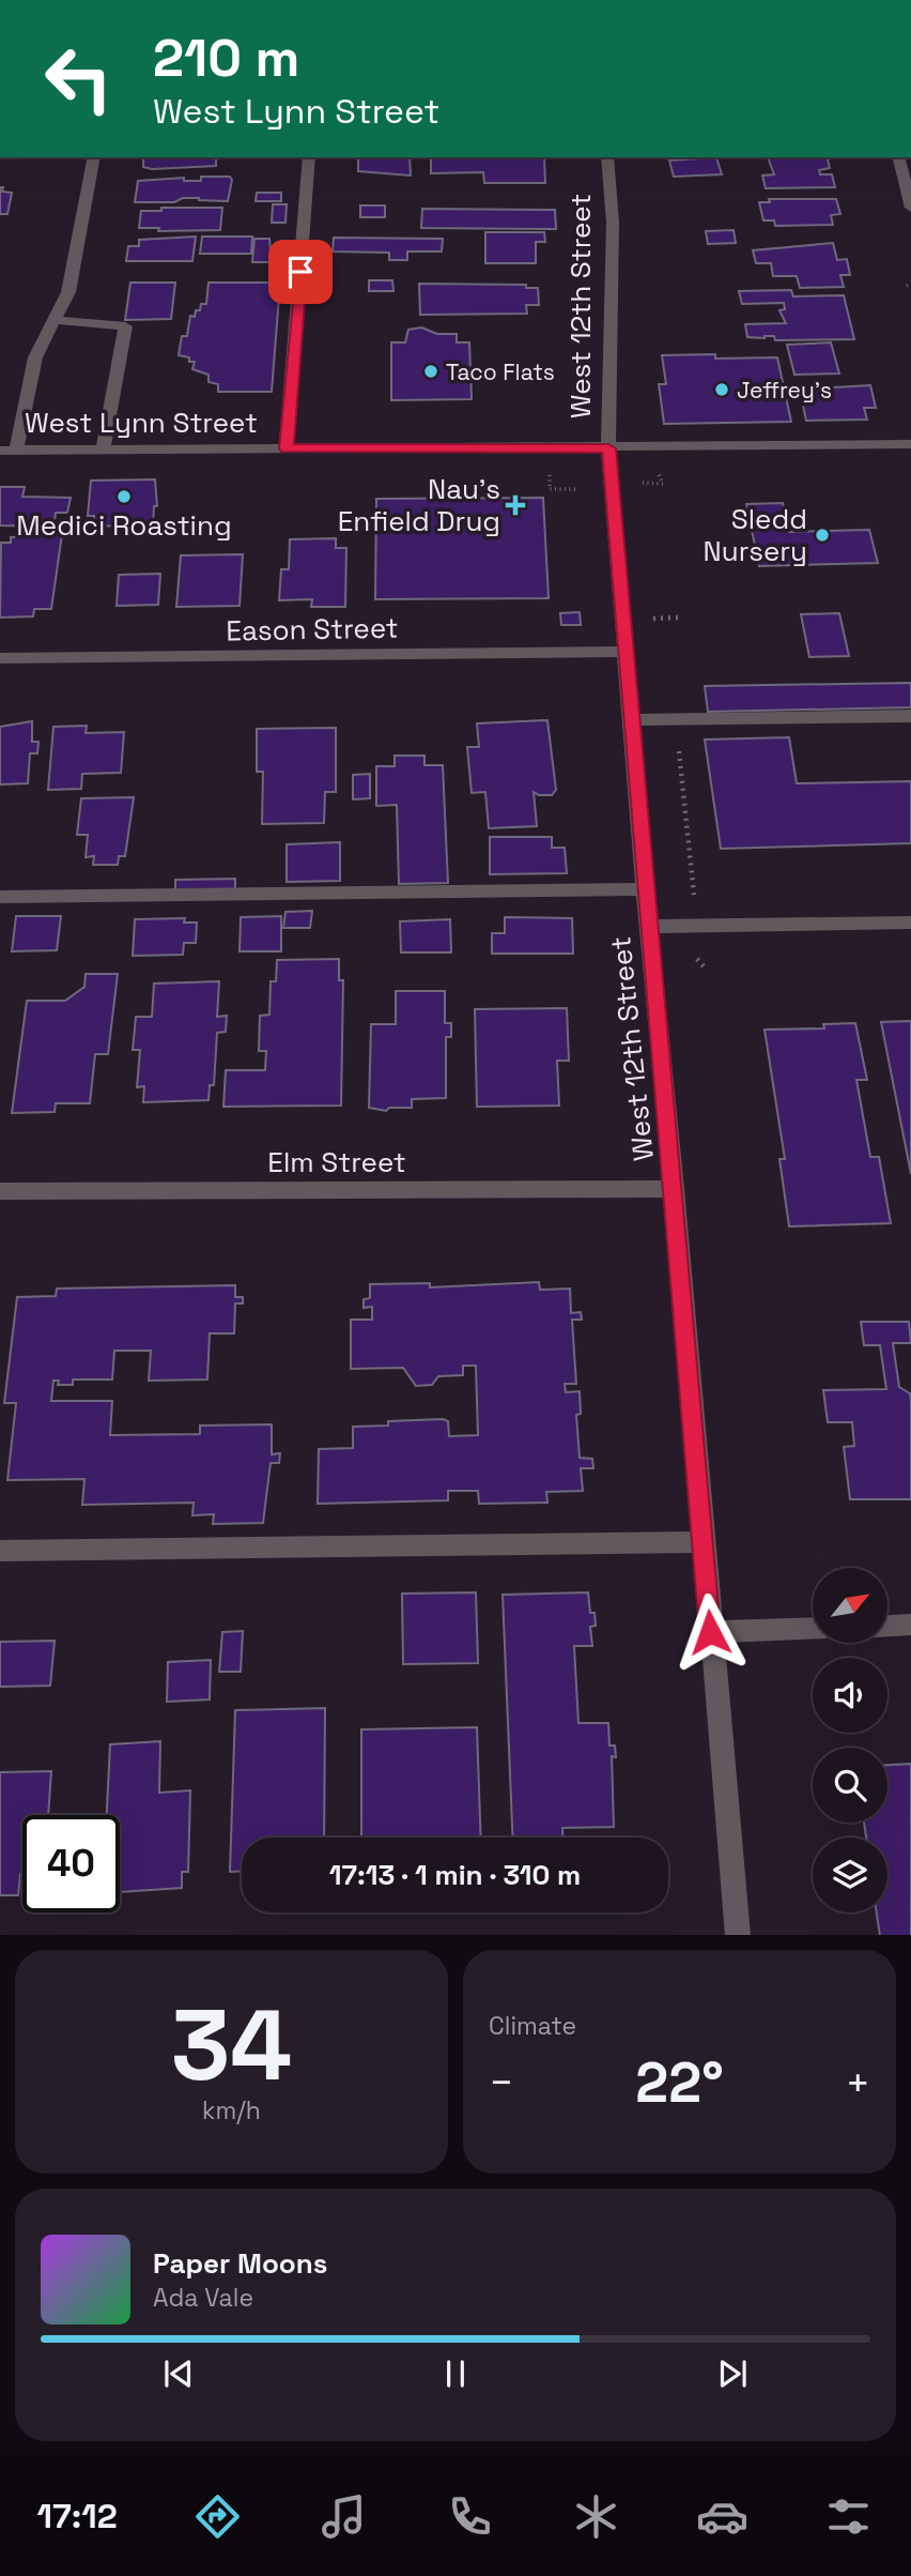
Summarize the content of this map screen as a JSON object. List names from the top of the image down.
{
  "streets": {
    "street": [
      "West 12th Street",
      "West Lynn Street",
      "Eason Street",
      "Elm Street"
    ]
  },
  "crossings": [
    ["West 12th Street", "West Lynn Street"],
    ["West 12th Street", "Eason Street"],
    ["West 12th Street", "Elm Street"]
  ],
  "places": {
    "other": [
      "Taco Flats",
      "Jeffrey's",
      "Medici Roasting",
      "Sledd Nursery"
    ],
    "health": ["Nau's Enfield Drug"]
  },
  "north": "top right",
  "page": {
    "turn": ["210 m", "West Lynn Street"],
    "limit": "40",
    "trip": "17:13 · 1 min · 310 m",
    "tile": [
      ["34", "km/h"],
      "Climate"
    ],
    "heat": ["−", "22°", "+"],
    "song": ["Paper Moons", "Ada Vale"],
    "tabs": "17:12"
  }
}
